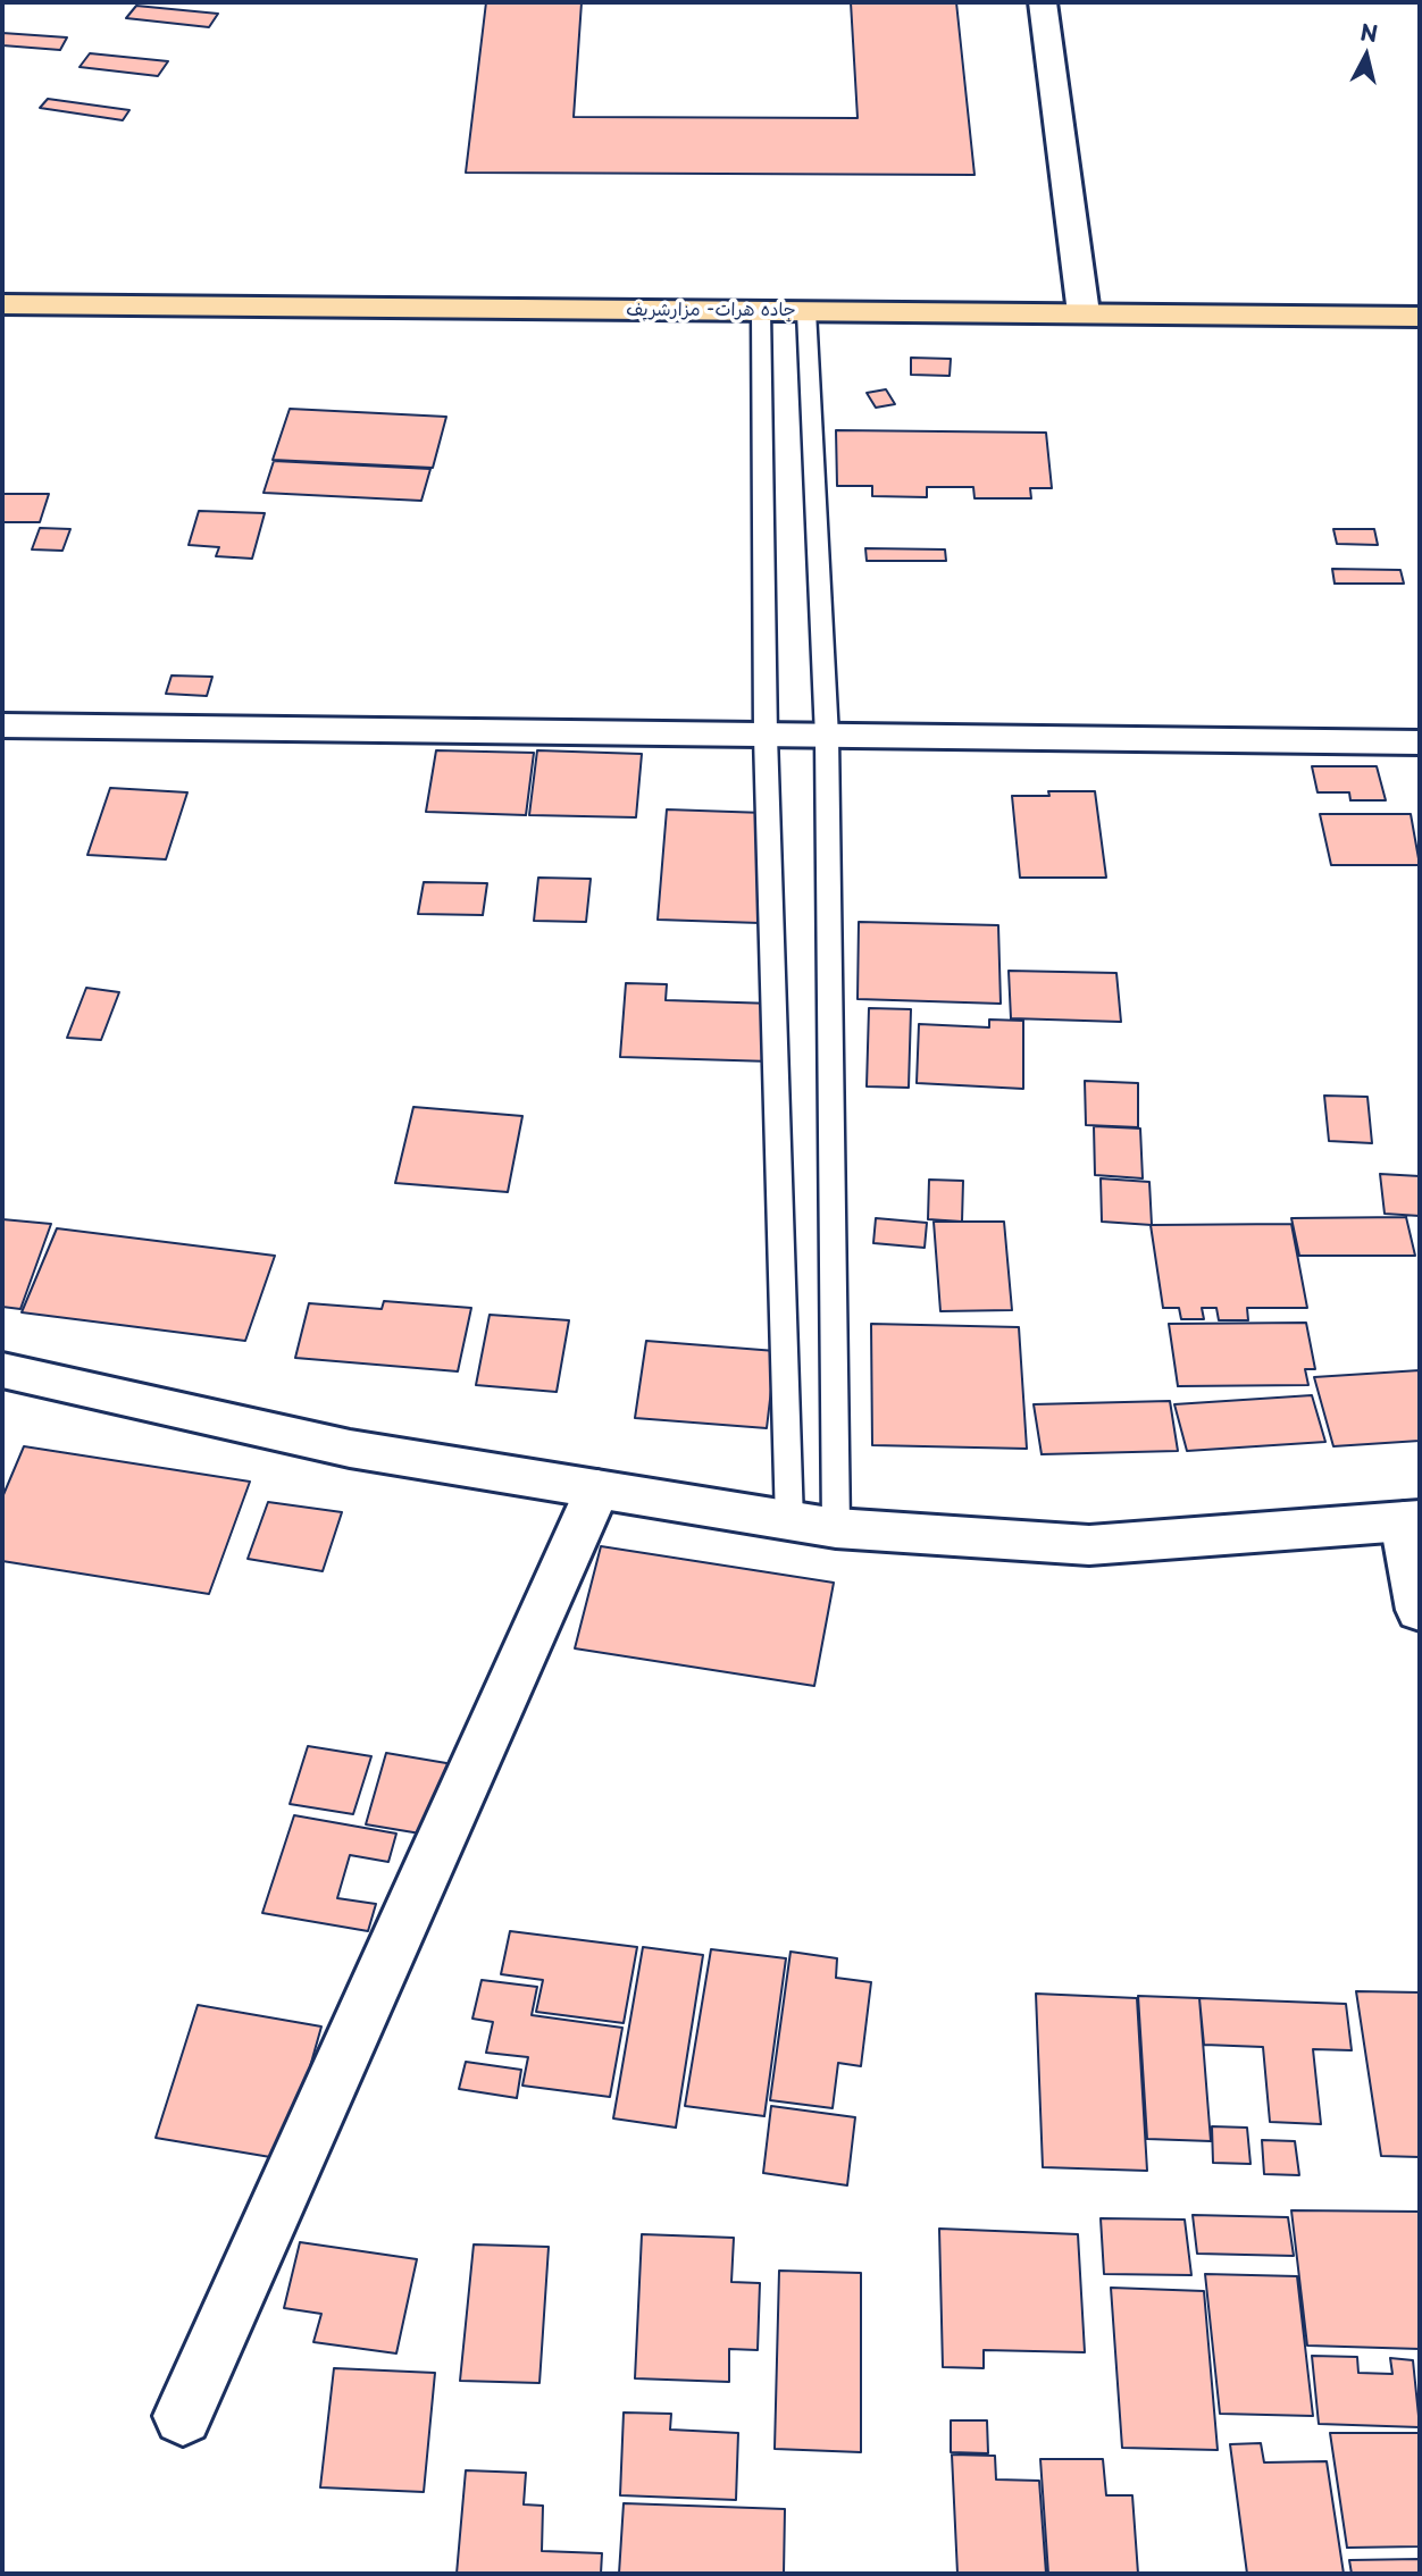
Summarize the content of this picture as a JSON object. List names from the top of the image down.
{
  "streets": {
    "highway": ["جاده هرات- مزارشریف"]
  },
  "north": "top"
}
